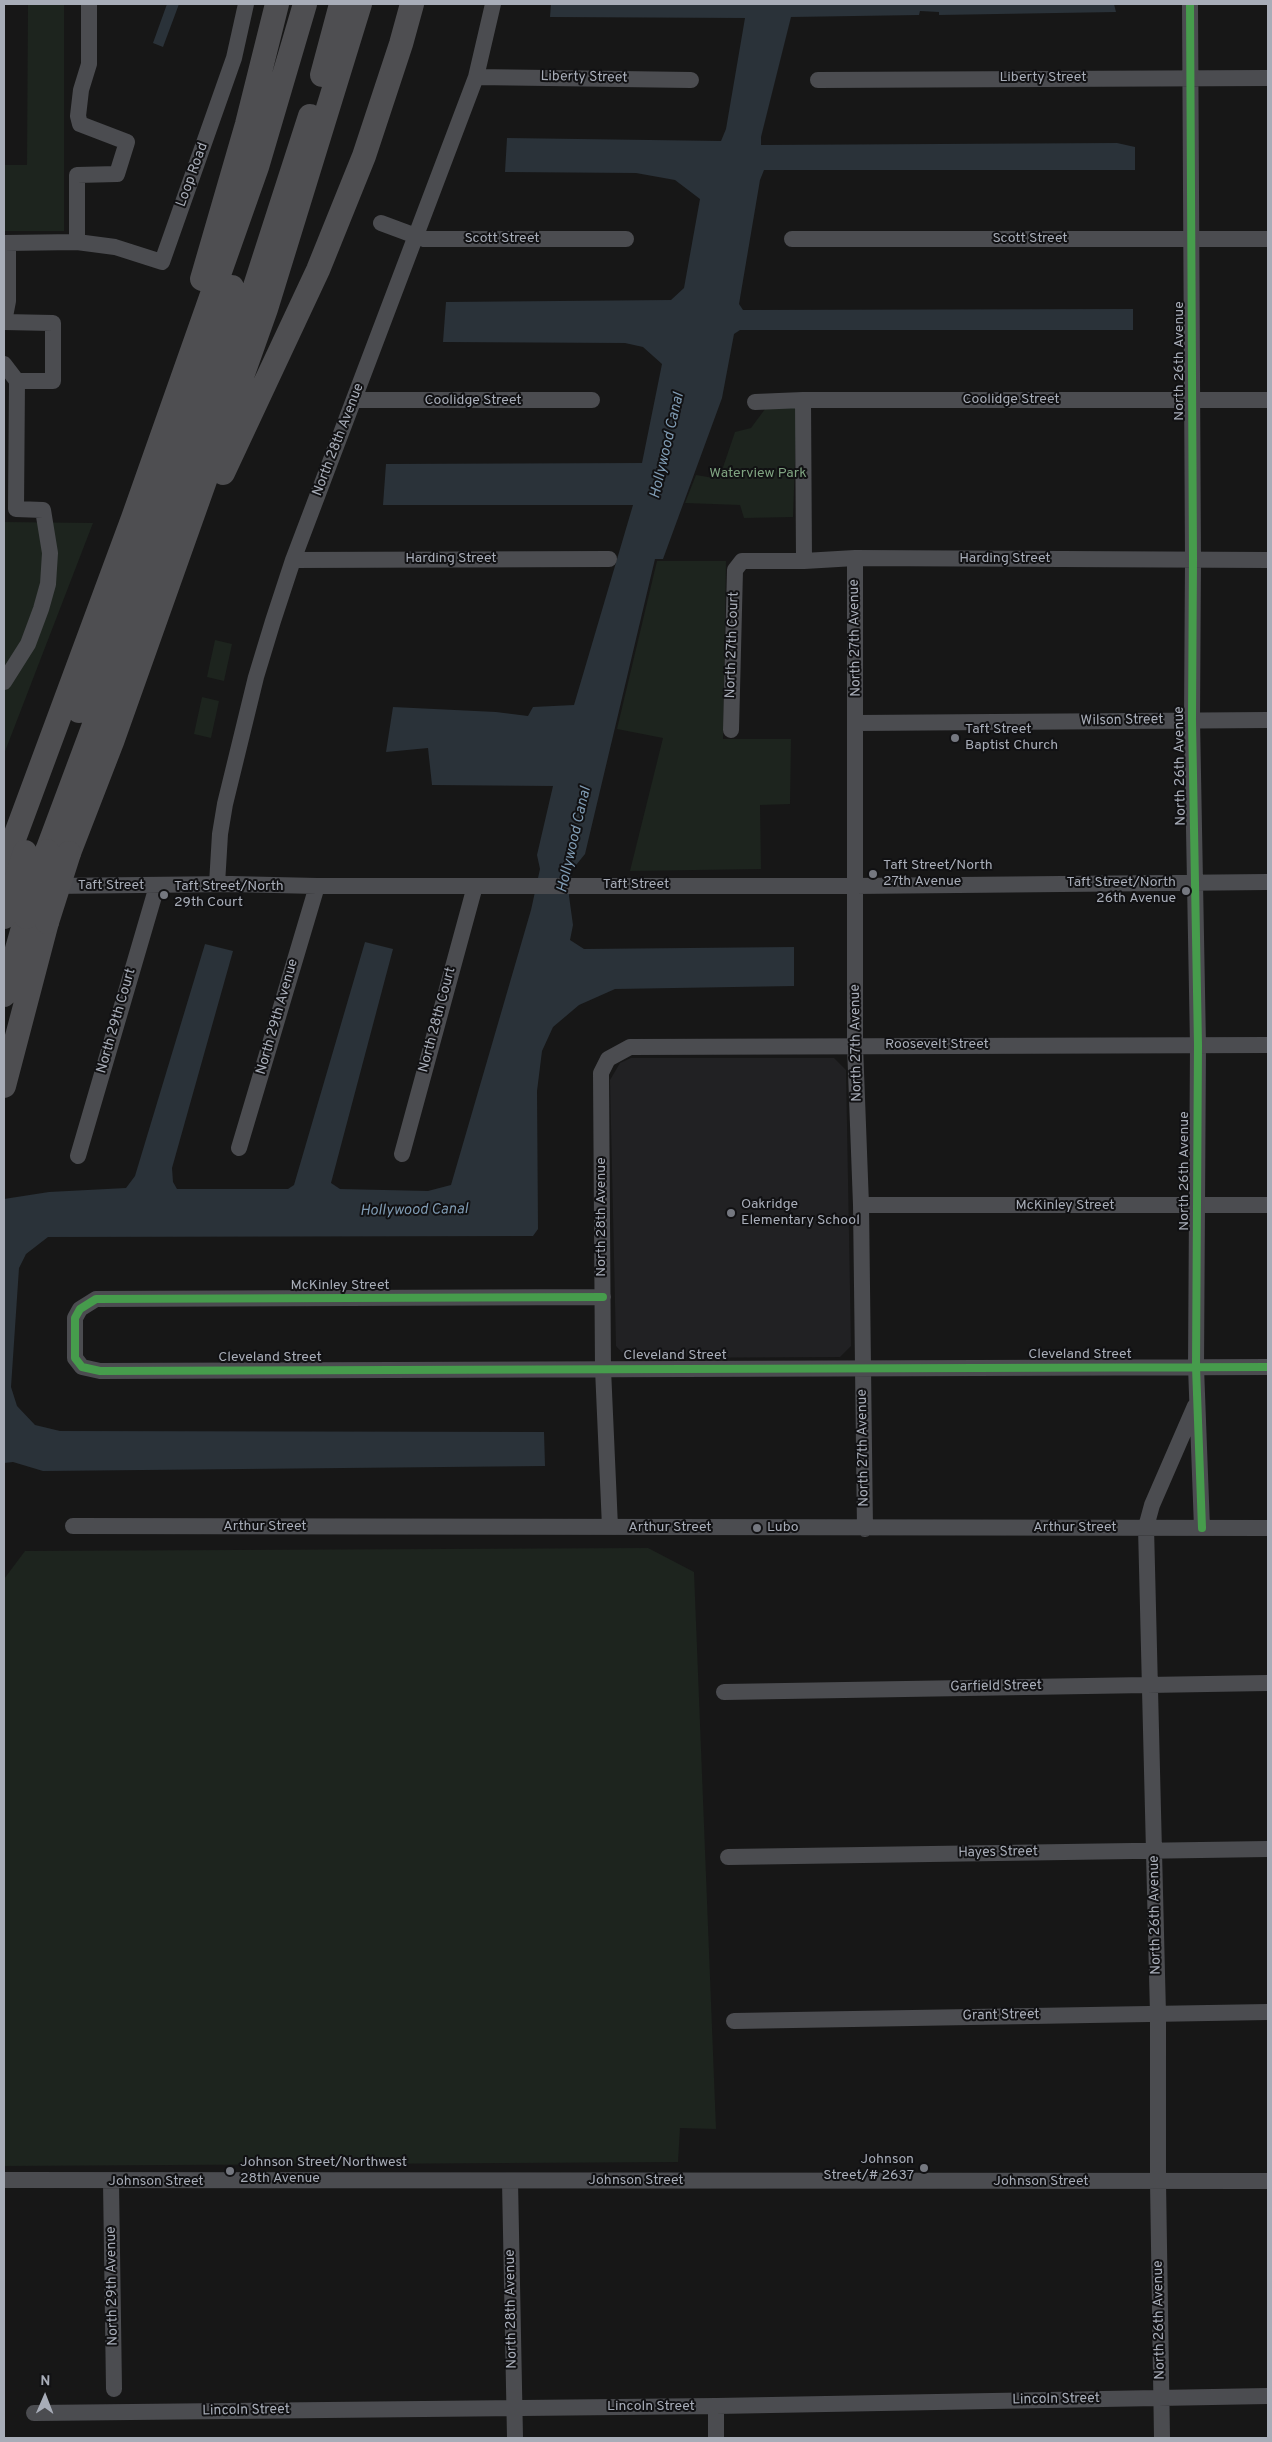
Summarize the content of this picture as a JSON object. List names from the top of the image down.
{
  "streets": {
    "street": [
      "Liberty Street",
      "Loop Road",
      "Scott Street",
      "North 26th Avenue",
      "Coolidge Street",
      "North 28th Avenue",
      "Harding Street",
      "North 27th Avenue",
      "North 27th Court",
      "Wilson Street",
      "Taft Street",
      "North 29th Avenue",
      "North 28th Court",
      "North 29th Court",
      "Roosevelt Street",
      "McKinley Street",
      "Cleveland Street",
      "Arthur Street",
      "Garfield Street",
      "Hayes Street",
      "Grant Street",
      "Johnson Street",
      "Lincoln Street"
    ]
  },
  "crossings": [
    ["Liberty Street", "North 26th Avenue"],
    ["Liberty Street", "North 28th Avenue"],
    ["Scott Street", "North 26th Avenue"],
    ["Scott Street", "North 28th Avenue"],
    ["North 26th Avenue", "Coolidge Street"],
    ["North 26th Avenue", "Harding Street"],
    ["North 26th Avenue", "Wilson Street"],
    ["North 26th Avenue", "Taft Street"],
    ["North 26th Avenue", "Roosevelt Street"],
    ["North 26th Avenue", "McKinley Street"],
    ["North 26th Avenue", "Cleveland Street"],
    ["North 26th Avenue", "Arthur Street"],
    ["North 26th Avenue", "Garfield Street"],
    ["North 26th Avenue", "Hayes Street"],
    ["North 26th Avenue", "Grant Street"],
    ["North 26th Avenue", "Johnson Street"],
    ["North 26th Avenue", "Lincoln Street"],
    ["Coolidge Street", "North 28th Avenue"],
    ["North 28th Avenue", "Harding Street"],
    ["North 28th Avenue", "Taft Street"],
    ["North 28th Avenue", "Roosevelt Street"],
    ["North 28th Avenue", "McKinley Street"],
    ["North 28th Avenue", "Cleveland Street"],
    ["North 28th Avenue", "Arthur Street"],
    ["North 28th Avenue", "Johnson Street"],
    ["North 28th Avenue", "Lincoln Street"],
    ["Harding Street", "North 27th Avenue"],
    ["Harding Street", "North 27th Court"],
    ["North 27th Avenue", "Wilson Street"],
    ["North 27th Avenue", "Taft Street"],
    ["North 27th Avenue", "Roosevelt Street"],
    ["North 27th Avenue", "McKinley Street"],
    ["North 27th Avenue", "Cleveland Street"],
    ["North 27th Avenue", "Arthur Street"],
    ["Taft Street", "North 29th Avenue"],
    ["Taft Street", "North 28th Court"],
    ["Taft Street", "North 29th Court"],
    ["North 29th Avenue", "Johnson Street"],
    ["McKinley Street", "Cleveland Street"]
  ],
  "water": ["Hollywood Canal"],
  "parks": ["Waterview Park"],
  "places": [
    "Taft Street Baptist Church",
    "Taft Street/North 27th Avenue",
    "Taft Street/North 26th Avenue",
    "Taft Street/North 29th Court",
    "Oakridge Elementary School",
    "Lubo",
    "Johnson Street/# 2637",
    "Johnson Street/Northwest 28th Avenue"
  ],
  "north": "top"
}
